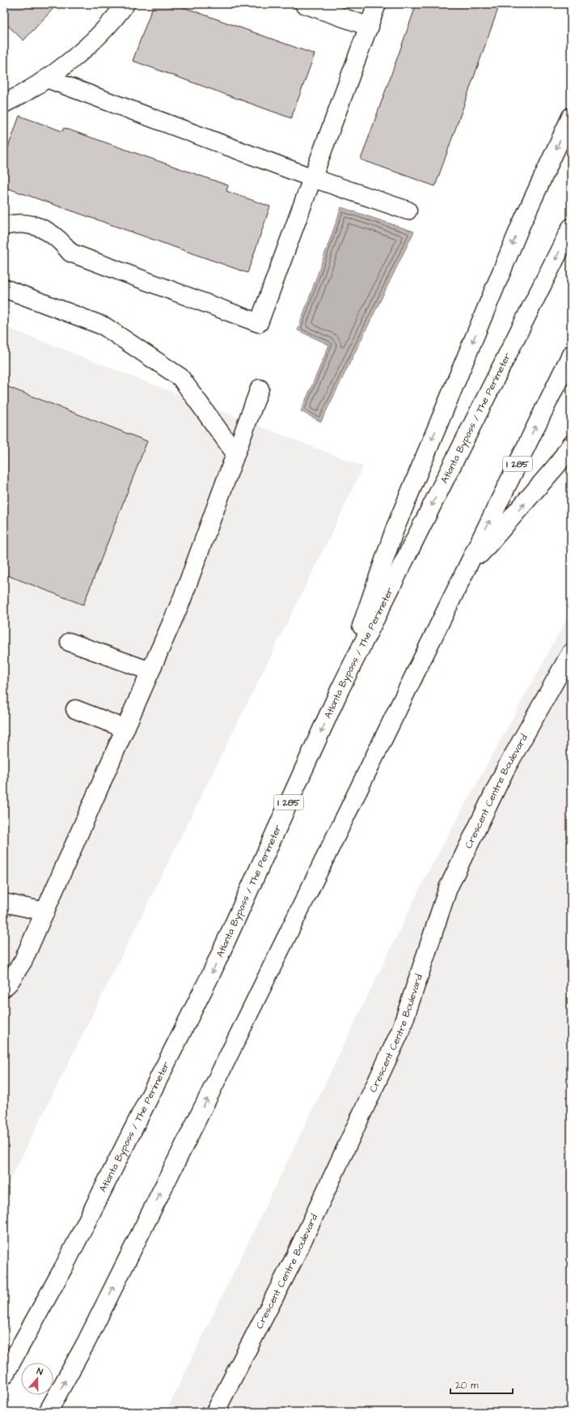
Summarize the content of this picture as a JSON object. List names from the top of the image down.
{
  "streets": {
    "main road": ["Atlanta Bypass / The Perimeter", "I 285", "Crescent Centre Boulevard"]
  },
  "scale_bar": "20 m",
  "north": "top"
}
